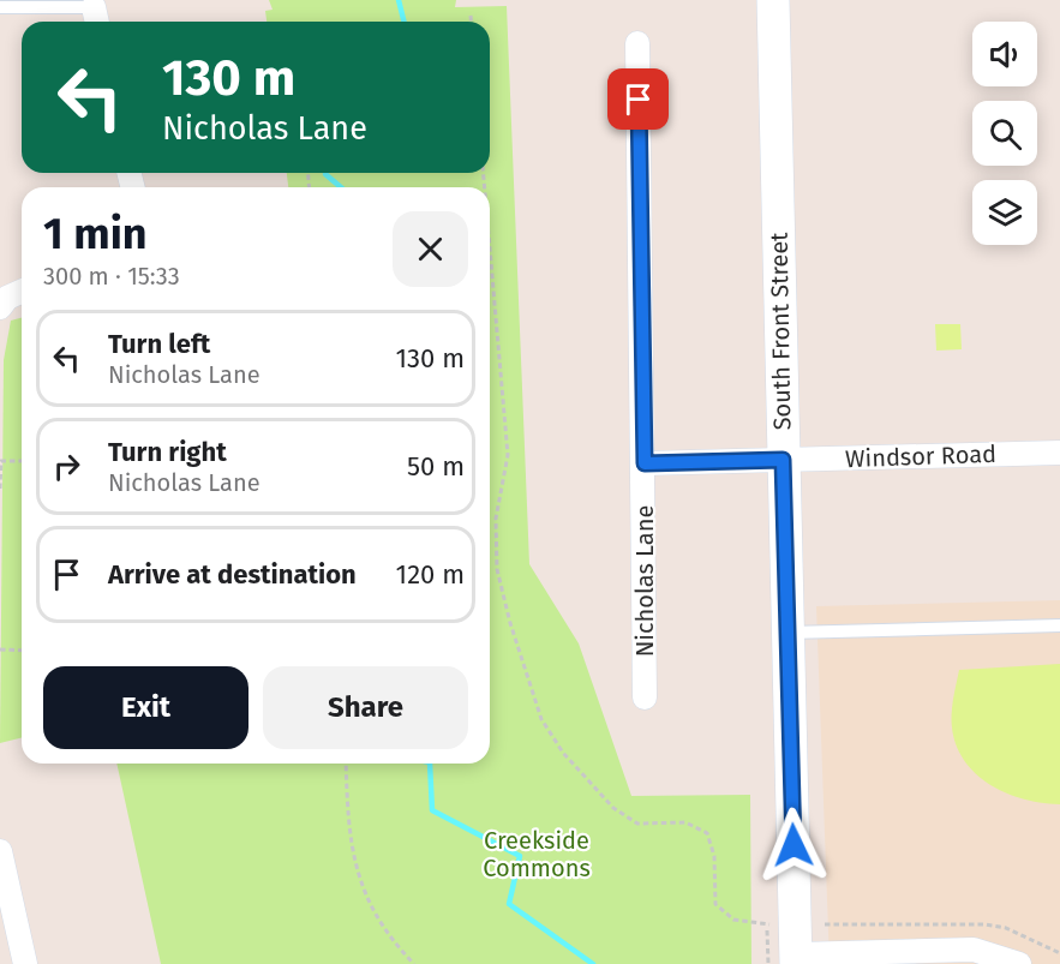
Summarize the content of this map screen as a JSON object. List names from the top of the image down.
{
  "streets": {
    "street": ["South Front Street", "Windsor Road", "Nicholas Lane"]
  },
  "crossings": [
    ["South Front Street", "Windsor Road"]
  ],
  "parks": ["Creekside Commons"],
  "page": {
    "turn": ["130 m", "Nicholas Lane"],
    "heading": ["1 min", "300 m · 15:33"],
    "list": [
      {
        "name": "Turn left",
        "note": "Nicholas Lane",
        "value": "130 m"
      },
      {
        "name": "Turn right",
        "note": "Nicholas Lane",
        "value": "50 m"
      },
      {
        "name": "Arrive at destination",
        "value": "120 m"
      }
    ],
    "buttons": ["Exit", "Share"]
  }
}
